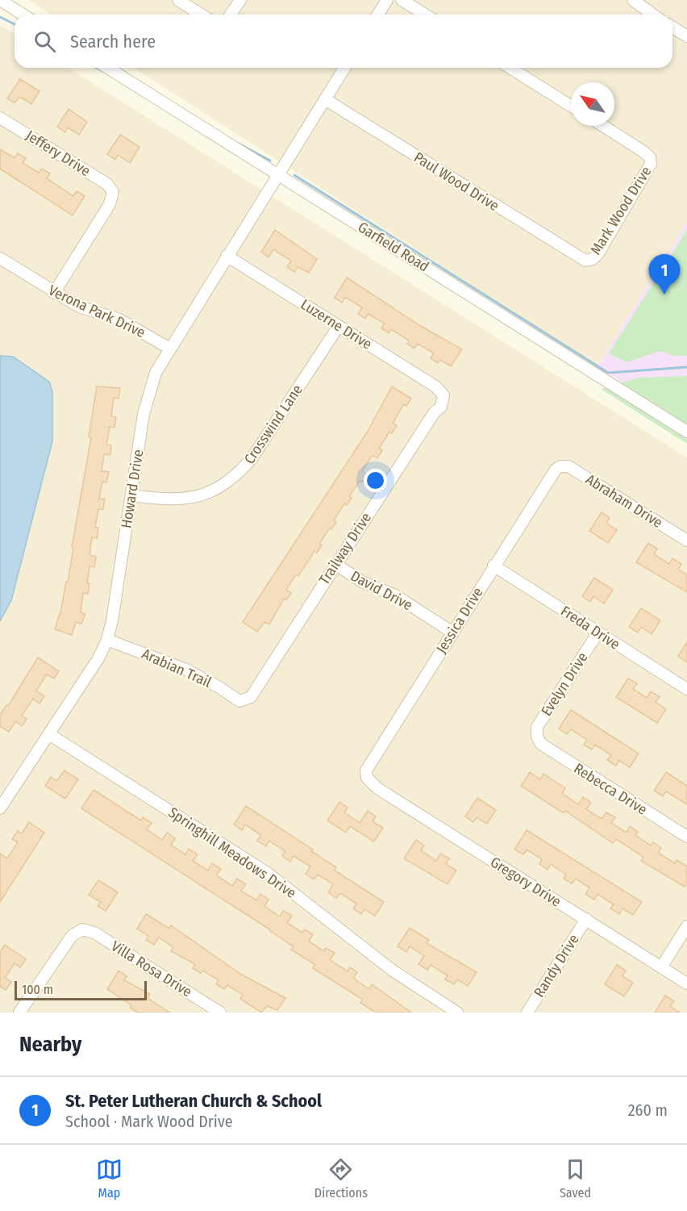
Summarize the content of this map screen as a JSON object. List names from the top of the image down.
{
  "streets": {
    "street": [
      "Jeffery Drive",
      "Paul Wood Drive",
      "Mark Wood Drive",
      "Garfield Road",
      "Verona Park Drive",
      "Luzerne Drive",
      "Crosswind Lane",
      "Howard Drive",
      "Abraham Drive",
      "Trailway Drive",
      "David Drive",
      "Jessica Drive",
      "Freda Drive",
      "Arabian Trail",
      "Evelyn Drive",
      "Rebecca Drive",
      "Springhill Meadows Drive",
      "Gregory Drive",
      "Randy Drive",
      "Villa Rosa Drive"
    ]
  },
  "crossings": [
    ["Jeffery Drive", "Verona Park Drive"],
    ["Paul Wood Drive", "Mark Wood Drive"],
    ["Paul Wood Drive", "Howard Drive"],
    ["Garfield Road", "Howard Drive"],
    ["Verona Park Drive", "Howard Drive"],
    ["Luzerne Drive", "Crosswind Lane"],
    ["Luzerne Drive", "Howard Drive"],
    ["Luzerne Drive", "Trailway Drive"],
    ["Crosswind Lane", "Howard Drive"],
    ["Howard Drive", "Arabian Trail"],
    ["Howard Drive", "Springhill Meadows Drive"],
    ["Abraham Drive", "Jessica Drive"],
    ["Trailway Drive", "David Drive"],
    ["Trailway Drive", "Arabian Trail"],
    ["David Drive", "Jessica Drive"],
    ["Jessica Drive", "Freda Drive"],
    ["Jessica Drive", "Gregory Drive"],
    ["Freda Drive", "Evelyn Drive"],
    ["Evelyn Drive", "Rebecca Drive"],
    ["Gregory Drive", "Randy Drive"]
  ],
  "scale_bar": "100 m",
  "north": "top left",
  "page": {
    "search": "Search here",
    "pins": "1",
    "scale": "100 m",
    "heading": "Nearby",
    "list": [
      {
        "mark": "1",
        "name": "St. Peter Lutheran Church & School",
        "note": "School · Mark Wood Drive",
        "value": "260 m"
      }
    ],
    "nav": ["Map", "Directions", "Saved"]
  }
}
